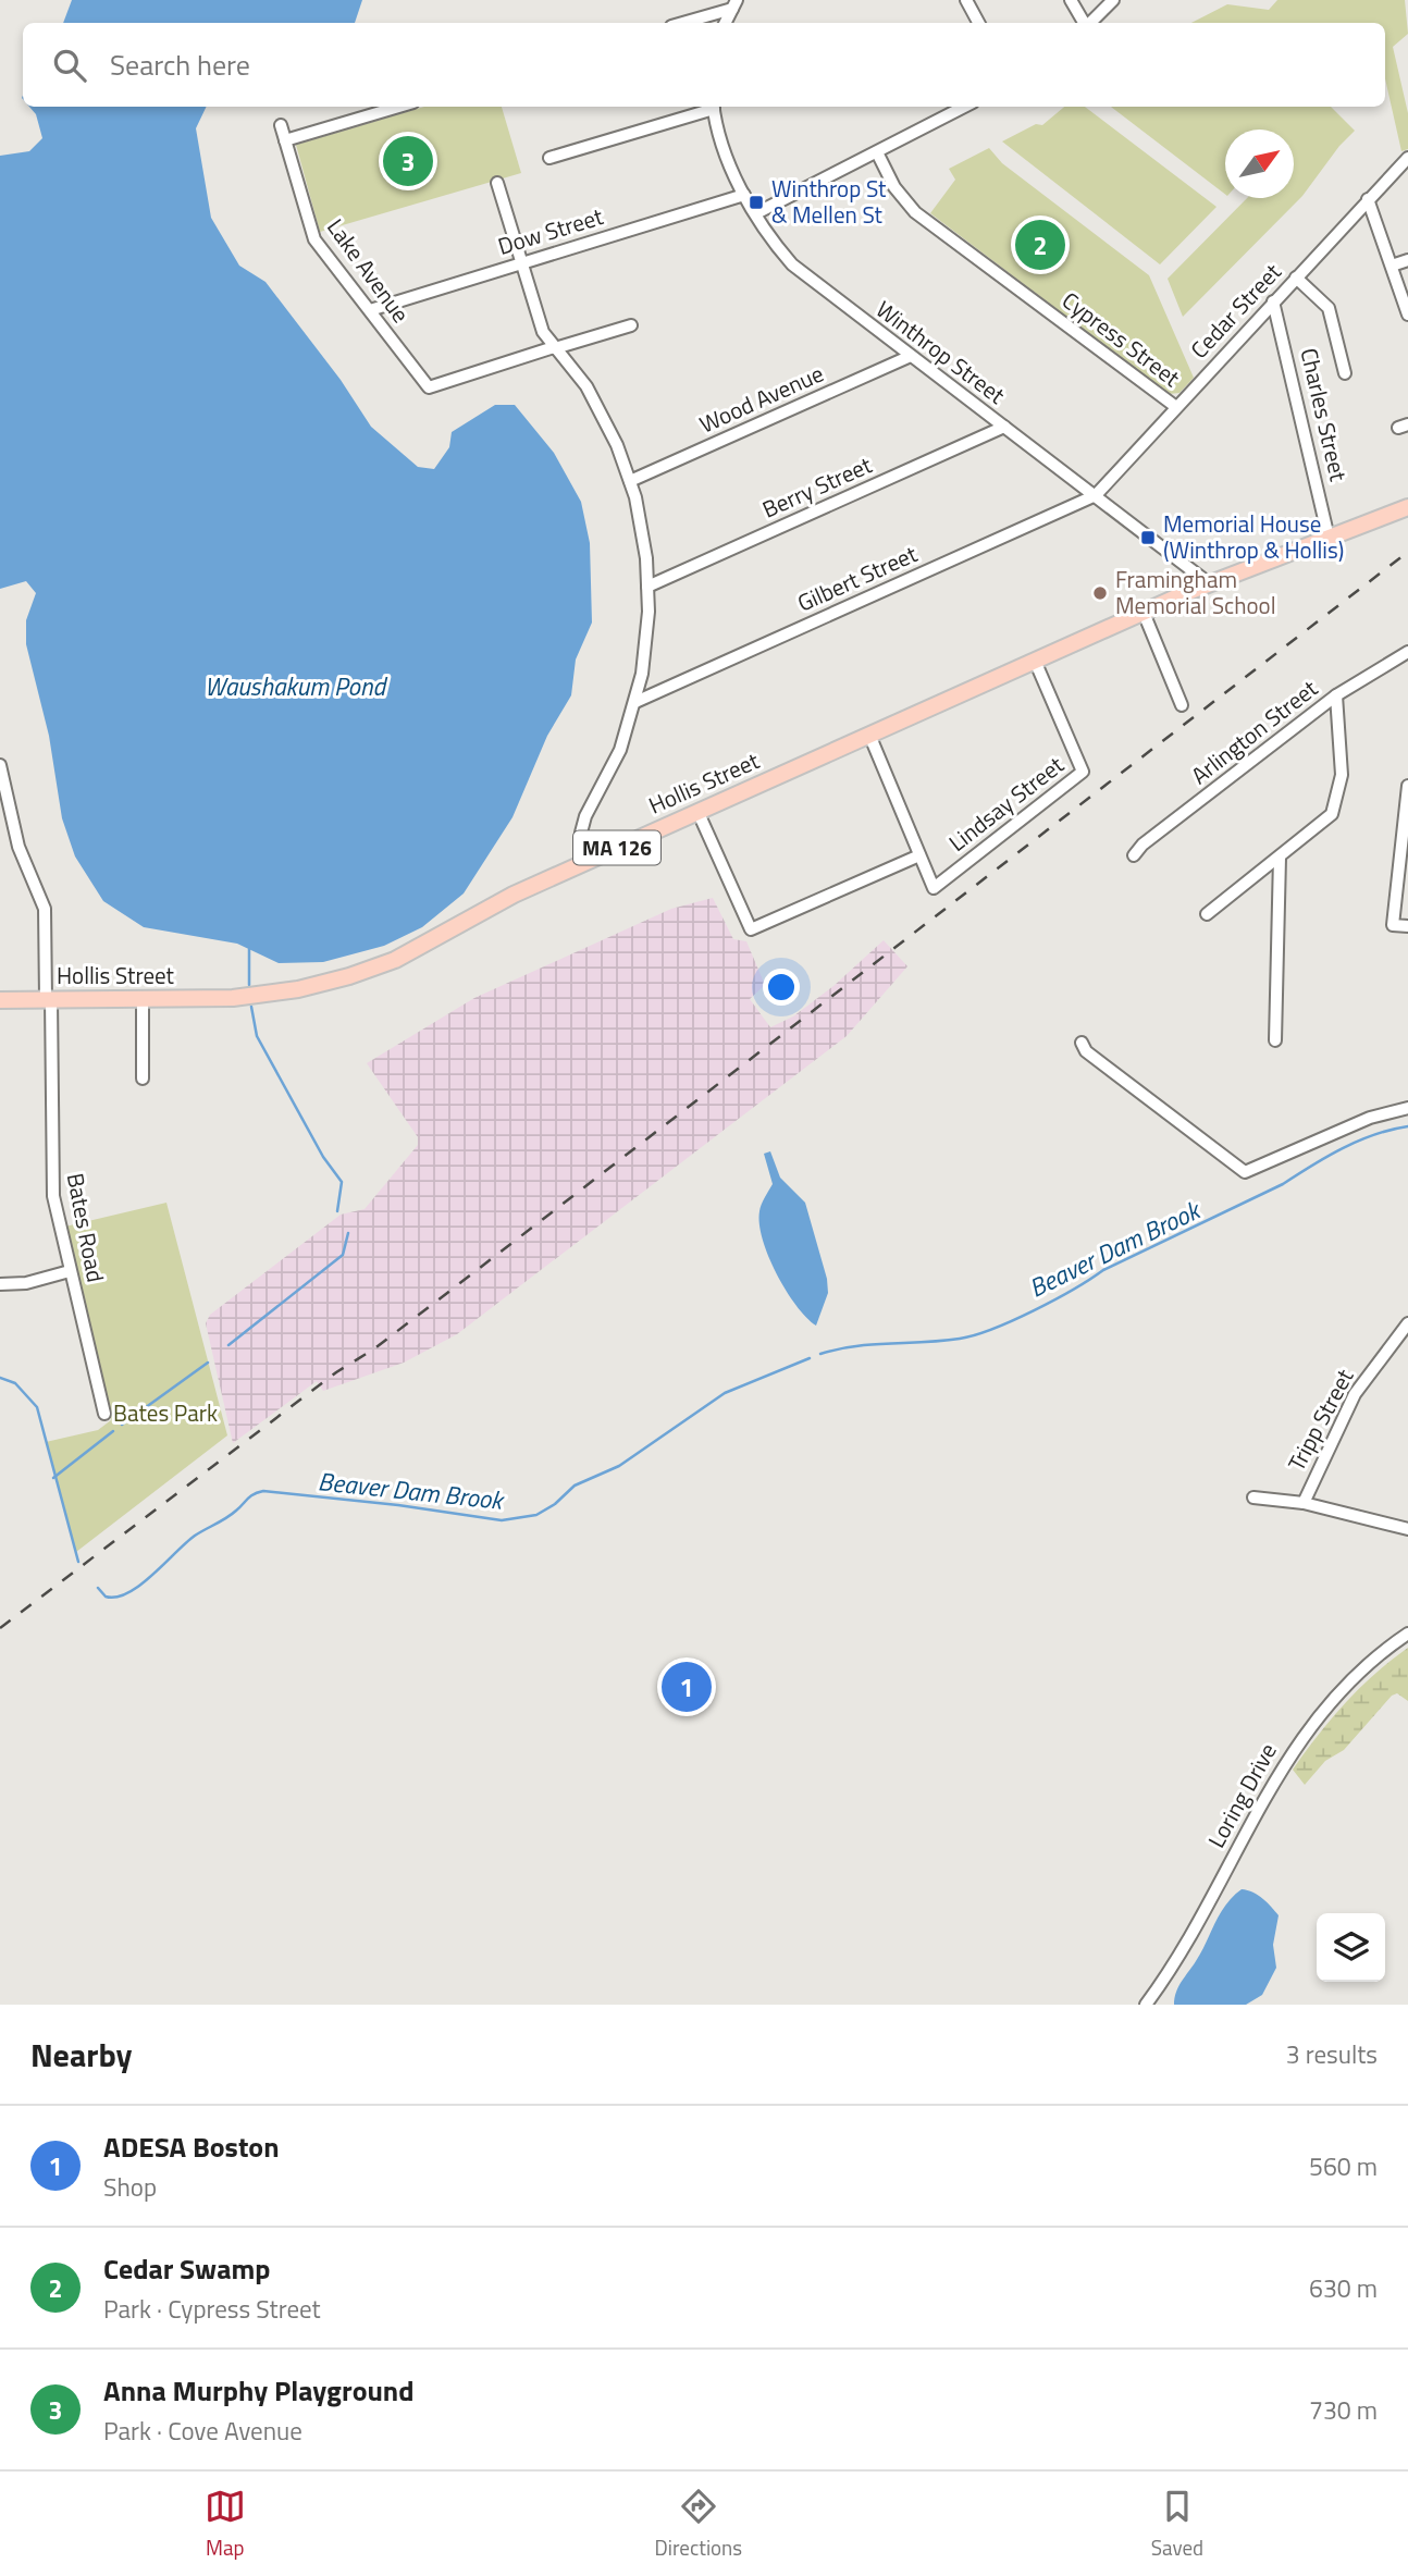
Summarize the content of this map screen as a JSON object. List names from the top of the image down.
{
  "streets": {
    "main road": ["Hollis Street", "MA 126"],
    "street": [
      "Dow Street",
      "Lake Avenue",
      "Cedar Street",
      "Cypress Street",
      "Winthrop Street",
      "Wood Avenue",
      "Charles Street",
      "Berry Street",
      "Gilbert Street",
      "Arlington Street",
      "Lindsay Street",
      "Bates Road",
      "Tripp Street",
      "Loring Drive"
    ]
  },
  "crossings": [
    ["Dow Street", "Lake Avenue"],
    ["Dow Street", "Winthrop Street"],
    ["Cedar Street", "Cypress Street"],
    ["Cedar Street", "Winthrop Street"],
    ["Cedar Street", "Charles Street"],
    ["Cedar Street", "Gilbert Street"],
    ["Winthrop Street", "Wood Avenue"],
    ["Winthrop Street", "Berry Street"],
    ["Winthrop Street", "Gilbert Street"],
    ["Winthrop Street", "Hollis Street"],
    ["Charles Street", "Hollis Street"],
    ["Hollis Street", "Lindsay Street"],
    ["Hollis Street", "Bates Road"]
  ],
  "water": ["Waushakum Pond", "Beaver Dam Brook"],
  "parks": ["Bates Park"],
  "places": {
    "transit": ["Winthrop St & Mellen St", "Memorial House (Winthrop & Hollis)"],
    "other": ["Framingham Memorial School"]
  },
  "north": "top right",
  "page": {
    "search": "Search here",
    "pins": ["3", "2", "1"],
    "heading": ["Nearby", "3 results"],
    "list": [
      {
        "mark": "1",
        "name": "ADESA Boston",
        "note": "Shop",
        "value": "560 m"
      },
      {
        "mark": "2",
        "name": "Cedar Swamp",
        "note": "Park · Cypress Street",
        "value": "630 m"
      },
      {
        "mark": "3",
        "name": "Anna Murphy Playground",
        "note": "Park · Cove Avenue",
        "value": "730 m"
      }
    ],
    "nav": ["Map", "Directions", "Saved"]
  }
}
